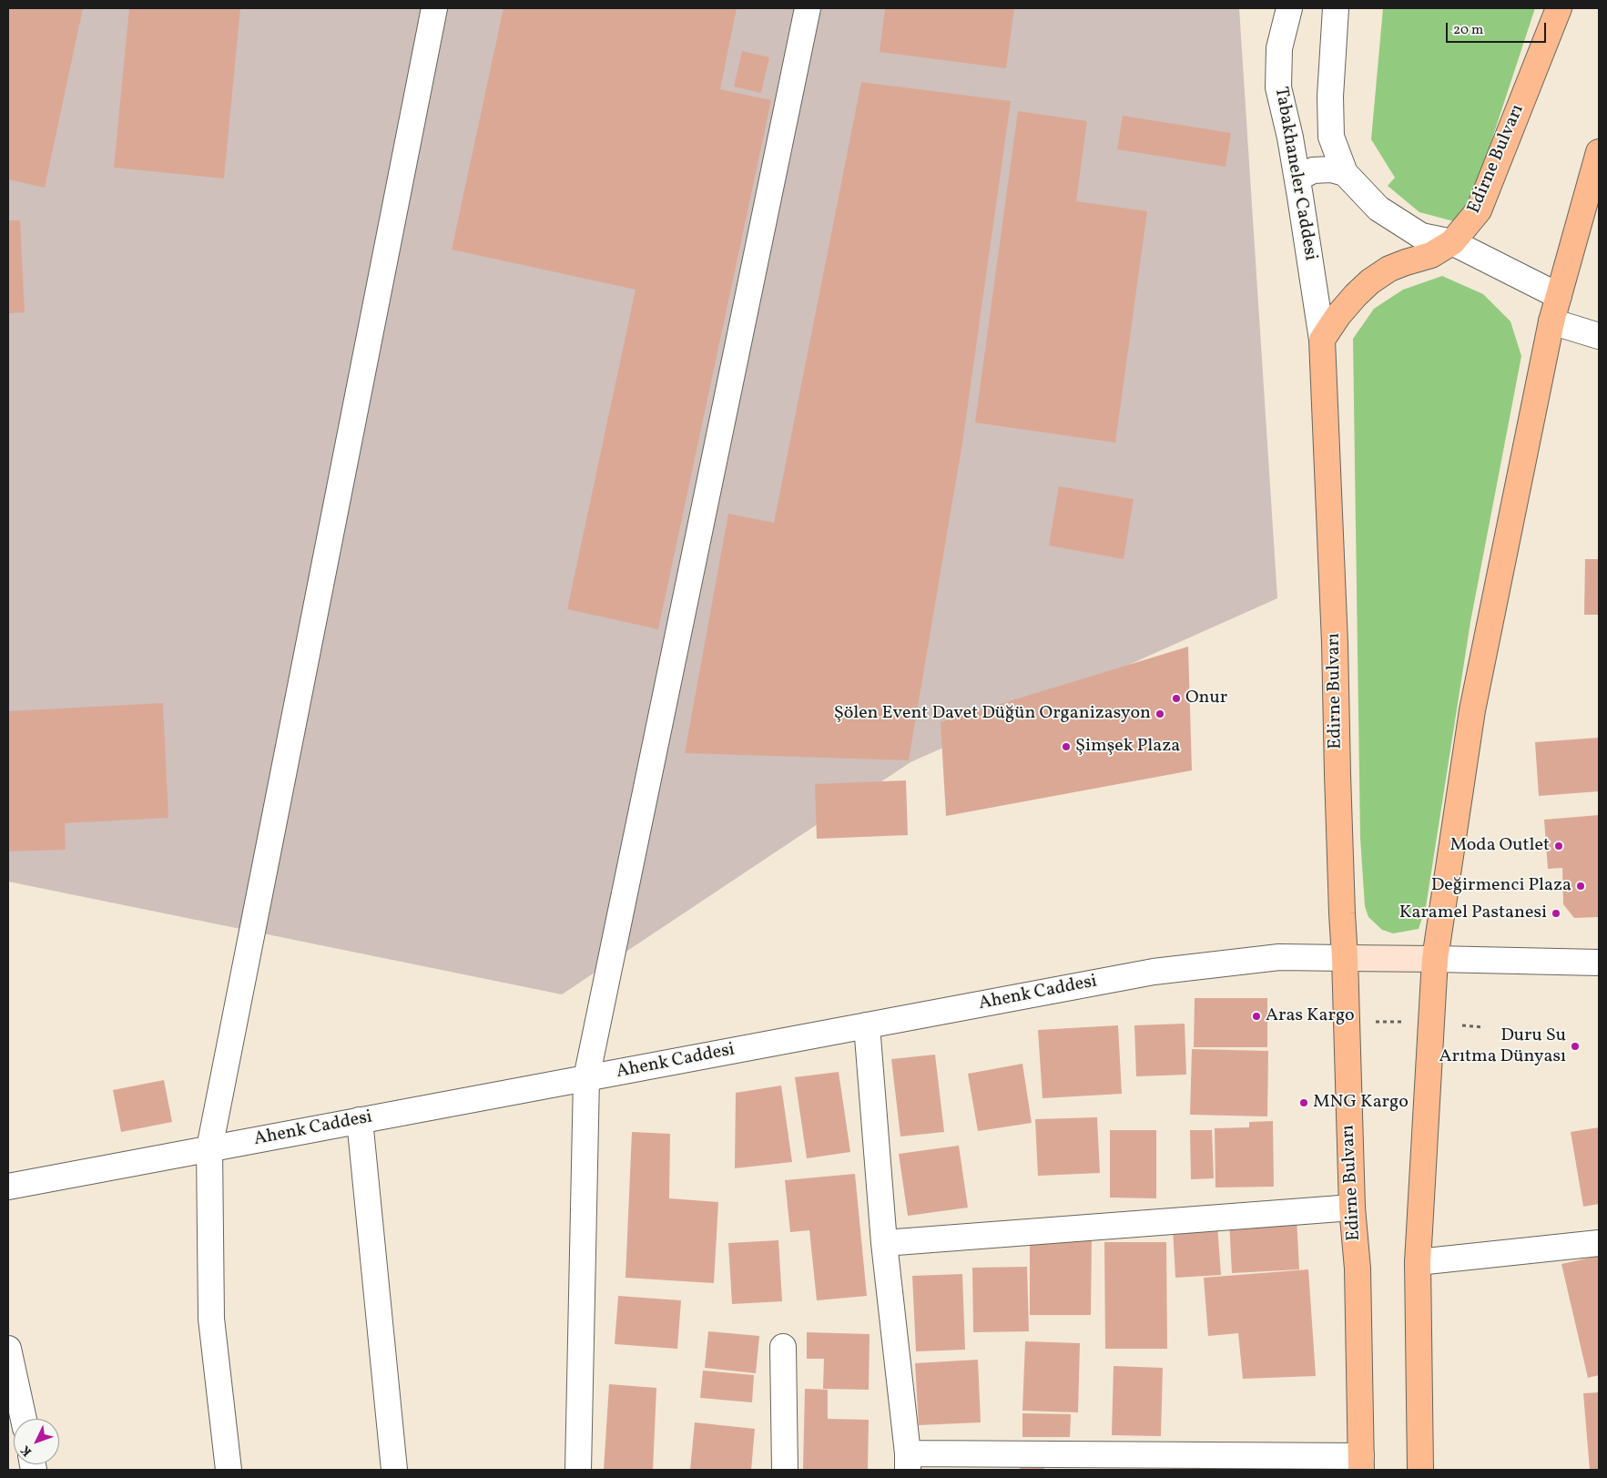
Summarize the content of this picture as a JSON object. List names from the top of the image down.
{
  "streets": {
    "highway": ["Edirne Bulvarı"],
    "street": ["Tabakhaneler Caddesi", "Ahenk Caddesi"]
  },
  "crossings": [
    ["Edirne Bulvarı", "Tabakhaneler Caddesi"],
    ["Edirne Bulvarı", "Ahenk Caddesi"]
  ],
  "places": [
    "Onur",
    "Şölen Event Davet Düğün Organizasyon",
    "Şimşek Plaza",
    "Moda Outlet",
    "Değirmenci Plaza",
    "Karamel Pastanesi",
    "Aras Kargo",
    "Duru Su Arıtma Dünyası",
    "MNG Kargo"
  ],
  "scale_bar": "20 m",
  "north": "bottom left"
}
